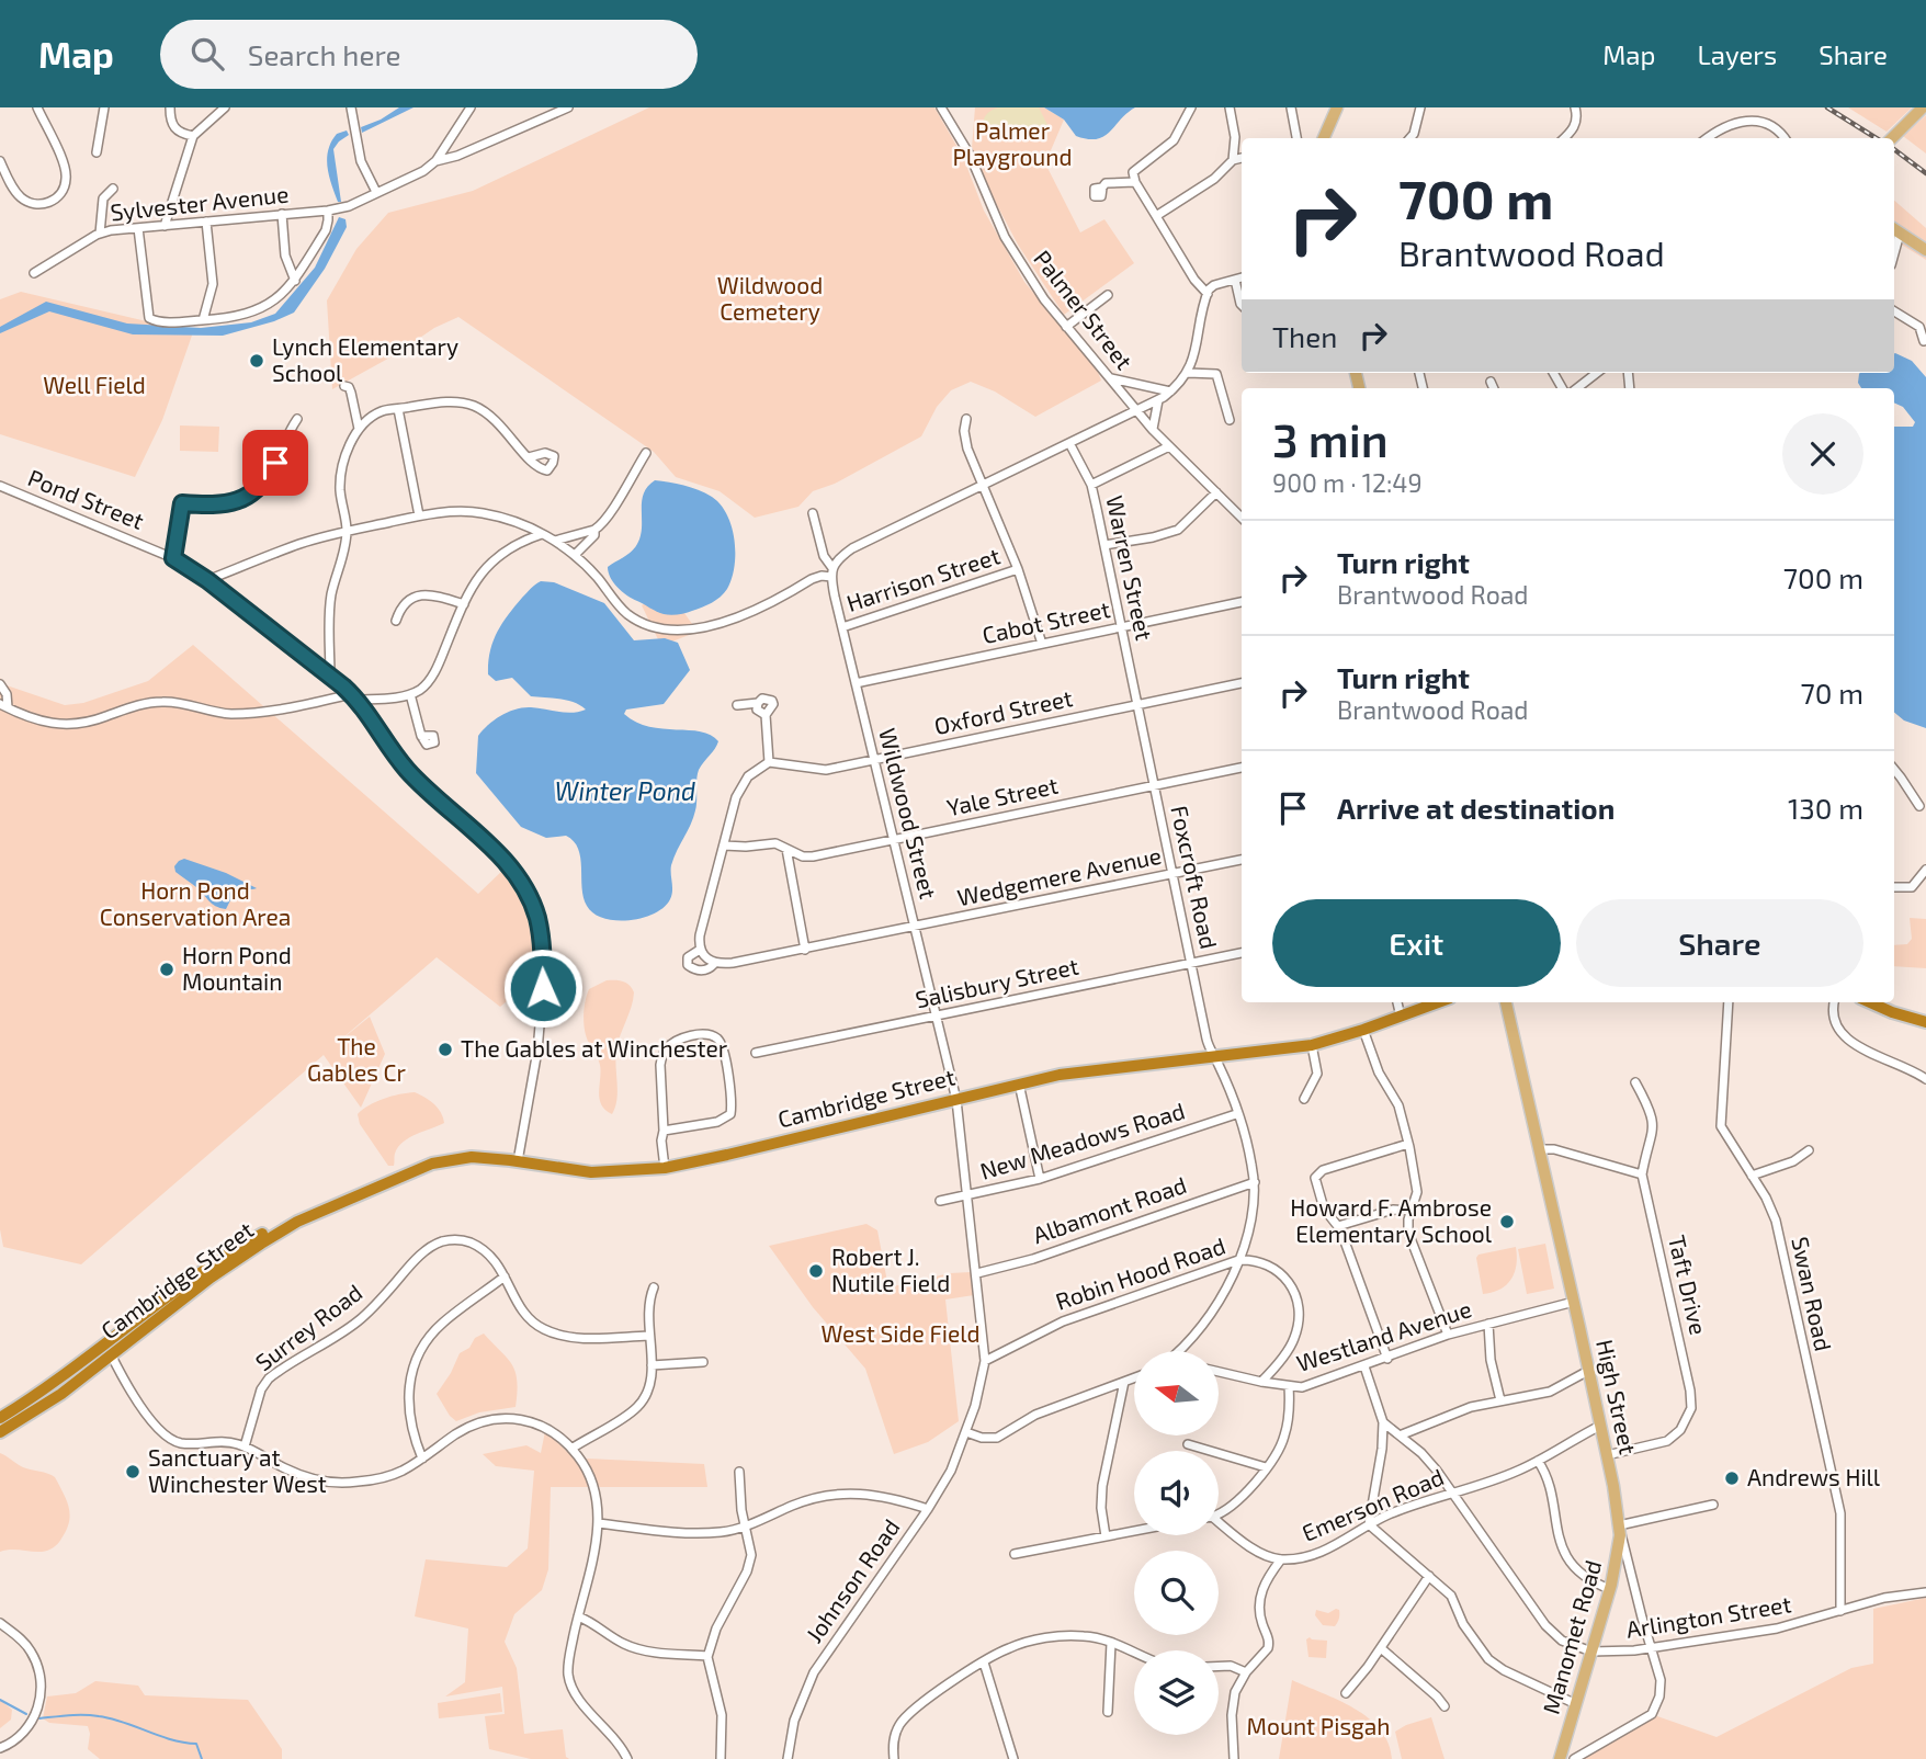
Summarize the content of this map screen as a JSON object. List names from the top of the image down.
{
  "streets": {
    "highway": ["Cambridge Street"],
    "main road": ["High Street", "Manomet Road"],
    "street": [
      "Sylvester Avenue",
      "Palmer Street",
      "Pond Street",
      "Warren Street",
      "Harrison Street",
      "Cabot Street",
      "Oxford Street",
      "Yale Street",
      "Wildwood Street",
      "Wedgemere Avenue",
      "Foxcroft Road",
      "Salisbury Street",
      "New Meadows Road",
      "Albamont Road",
      "Robin Hood Road",
      "Taft Drive",
      "Swan Road",
      "Surrey Road",
      "Westland Avenue",
      "Emerson Road",
      "Johnson Road",
      "Arlington Street"
    ]
  },
  "crossings": [
    ["Pond Street", "Cambridge Street"],
    ["Warren Street", "Cabot Street"],
    ["Warren Street", "Oxford Street"],
    ["Warren Street", "Foxcroft Road"],
    ["Harrison Street", "Wildwood Street"],
    ["Cabot Street", "Wildwood Street"],
    ["Oxford Street", "Wildwood Street"],
    ["Oxford Street", "Foxcroft Road"],
    ["Yale Street", "Wildwood Street"],
    ["Yale Street", "Foxcroft Road"],
    ["Wildwood Street", "Wedgemere Avenue"],
    ["Wildwood Street", "Salisbury Street"],
    ["Wildwood Street", "Cambridge Street"],
    ["Wildwood Street", "New Meadows Road"],
    ["Wildwood Street", "Albamont Road"],
    ["Wildwood Street", "Robin Hood Road"],
    ["Wildwood Street", "Johnson Road"],
    ["Wedgemere Avenue", "Foxcroft Road"],
    ["Foxcroft Road", "Salisbury Street"],
    ["Foxcroft Road", "Cambridge Street"],
    ["Foxcroft Road", "New Meadows Road"],
    ["Foxcroft Road", "Albamont Road"],
    ["Foxcroft Road", "Robin Hood Road"],
    ["Robin Hood Road", "Westland Avenue"],
    ["Taft Drive", "High Street"],
    ["Swan Road", "Arlington Street"],
    ["Westland Avenue", "High Street"],
    ["High Street", "Emerson Road"],
    ["High Street", "Arlington Street"],
    ["High Street", "Manomet Road"],
    ["Emerson Road", "Arlington Street"],
    ["Arlington Street", "Manomet Road"]
  ],
  "water": ["Winter Pond"],
  "parks": [
    "Palmer Playground",
    "Wildwood Cemetery",
    "Well Field",
    "Horn Pond Conservation Area",
    "The Gables Cr",
    "West Side Field",
    "Mount Pisgah"
  ],
  "places": [
    "Lynch Elementary School",
    "Horn Pond Mountain",
    "The Gables at Winchester",
    "Howard F. Ambrose Elementary School",
    "Robert J. Nutile Field",
    "Sanctuary at Winchester West",
    "Andrews Hill"
  ],
  "north": "left",
  "page": {
    "header": "Map",
    "search": "Search here",
    "nav": ["Map", "Layers", "Share"],
    "turn": ["700 m", "Brantwood Road"],
    "then": "Then",
    "heading": ["3 min", "900 m · 12:49"],
    "list": [
      {
        "name": "Turn right",
        "note": "Brantwood Road",
        "value": "700 m"
      },
      {
        "name": "Turn right",
        "note": "Brantwood Road",
        "value": "70 m"
      },
      {
        "name": "Arrive at destination",
        "value": "130 m"
      }
    ],
    "buttons": ["Exit", "Share"]
  }
}
